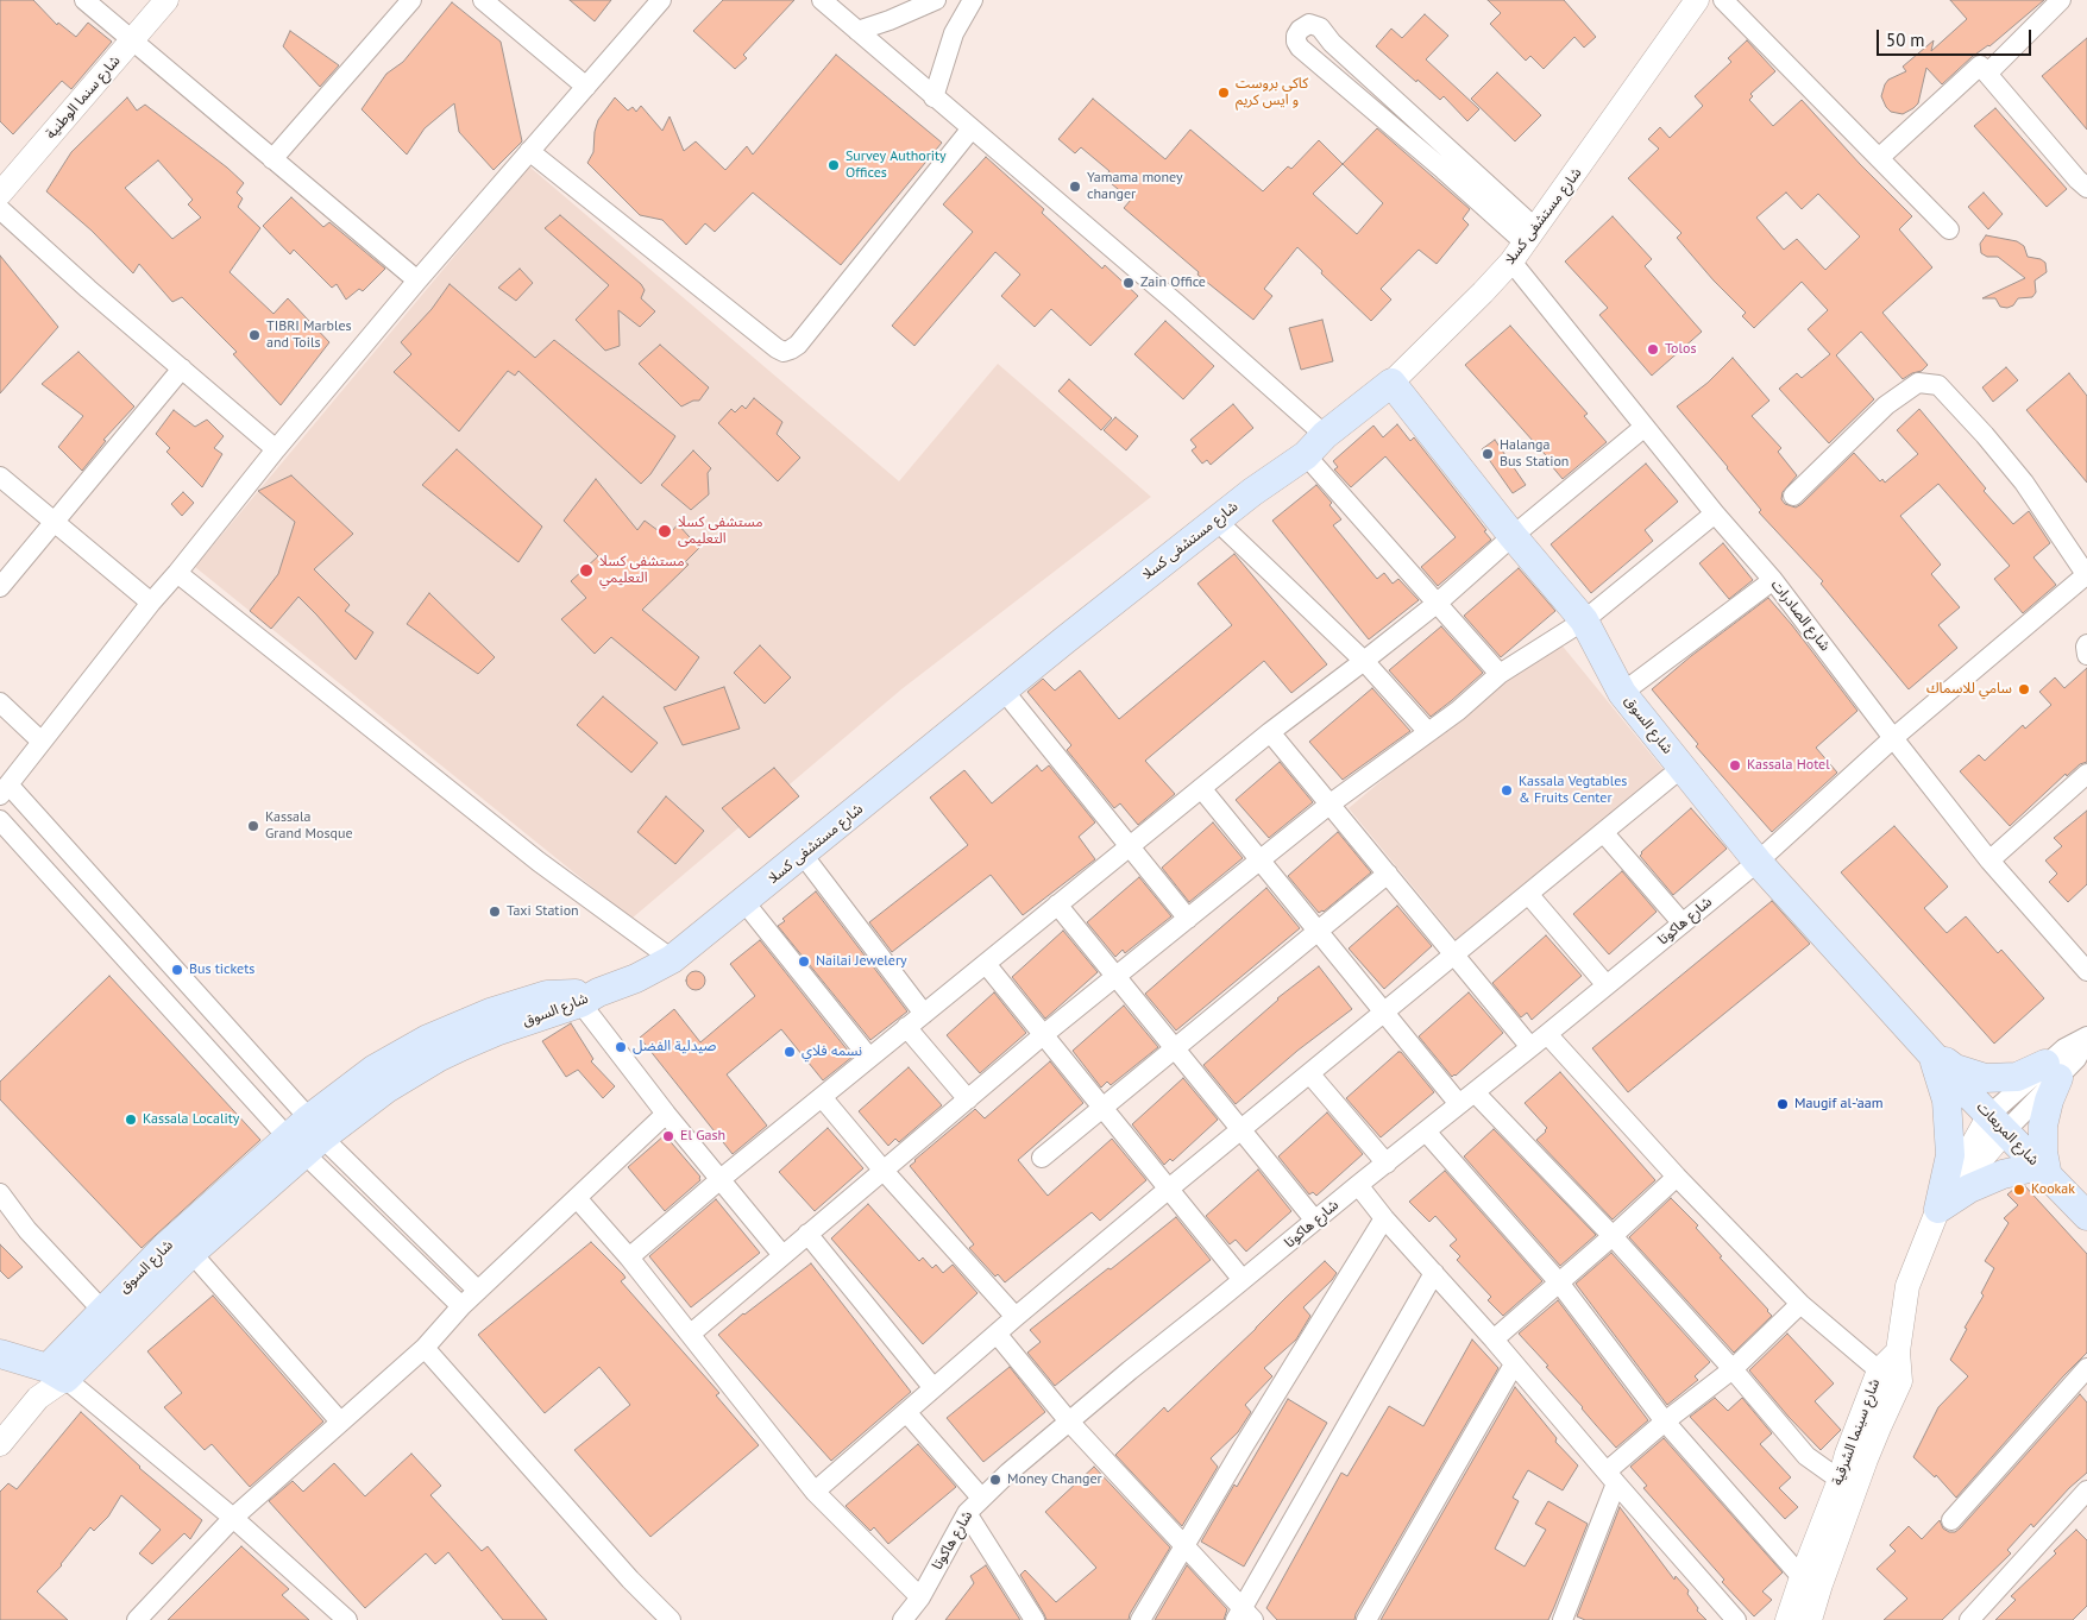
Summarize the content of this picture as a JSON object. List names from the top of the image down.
{
  "streets": {
    "main road": ["شارع مستشفى كسلا", "شارع السوق", "شارع المربعات"],
    "street": [
      "شارع سنما الوطنية",
      "شارع الصادرات",
      "شارع هاكوتا",
      "شارع سينما الشرقية"
    ]
  },
  "crossings": [
    ["شارع مستشفى كسلا", "شارع الصادرات"],
    ["شارع مستشفى كسلا", "شارع السوق"],
    ["شارع الصادرات", "شارع هاكوتا"],
    ["شارع السوق", "شارع هاكوتا"],
    ["شارع السوق", "شارع المربعات"]
  ],
  "places": [
    "كاكي بروست و ايس كريم",
    "Survey Authority Offices",
    "Yamama money changer",
    "Zain Office",
    "TIBRI Marbles and Toils",
    "Tolos",
    "Halanga Bus Station",
    "مستشفى كسلا التعليمى",
    "مستشفى كسلا التعليمي",
    "سامي للاسماك",
    "Kassala Hotel",
    "Kassala Vegtables & Fruits Center",
    "Kassala Grand Mosque",
    "Taxi Station",
    "Nailai Jewelery",
    "Bus tickets",
    "صيدلية الفضل",
    "نسمه فلاي",
    "Maugif al-'aam",
    "Kassala Locality",
    "El Gash",
    "Kookak",
    "Money Changer"
  ],
  "scale_bar": "50 m"
}
